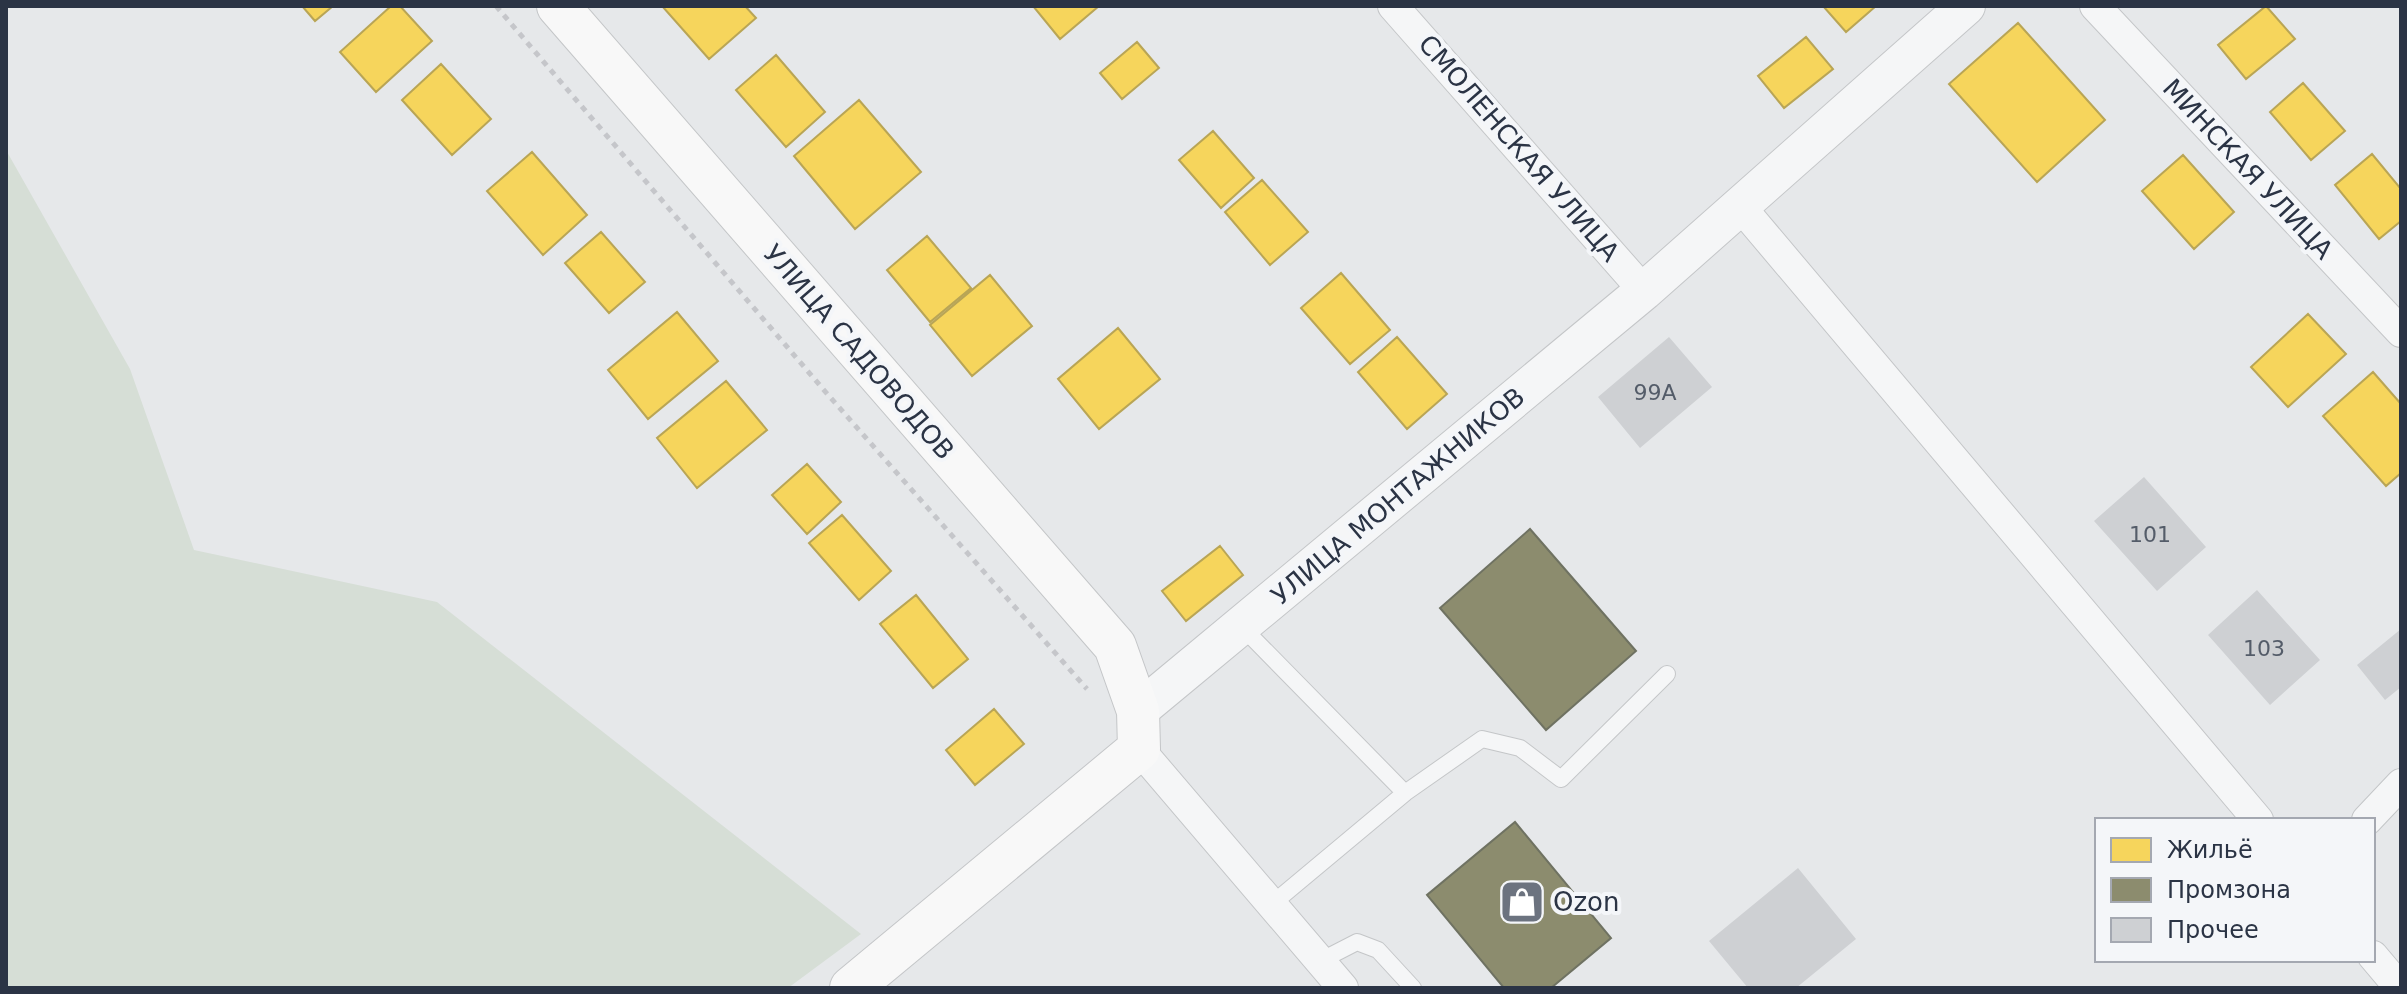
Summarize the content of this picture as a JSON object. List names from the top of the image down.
{
  "streets": {
    "main road": ["УЛИЦА САДОВОДОВ", "УЛИЦА МОНТАЖНИКОВ"],
    "street": ["СМОЛЕНСКАЯ УЛИЦА", "МИНСКАЯ УЛИЦА"]
  },
  "crossings": [
    ["СМОЛЕНСКАЯ УЛИЦА", "УЛИЦА МОНТАЖНИКОВ"],
    ["УЛИЦА САДОВОДОВ", "УЛИЦА МОНТАЖНИКОВ"]
  ],
  "places": {
    "shop": ["Ozon"]
  },
  "house_numbers": ["99А", "101", "103"],
  "legend": ["Жильё", "Промзона", "Прочее"]
}
